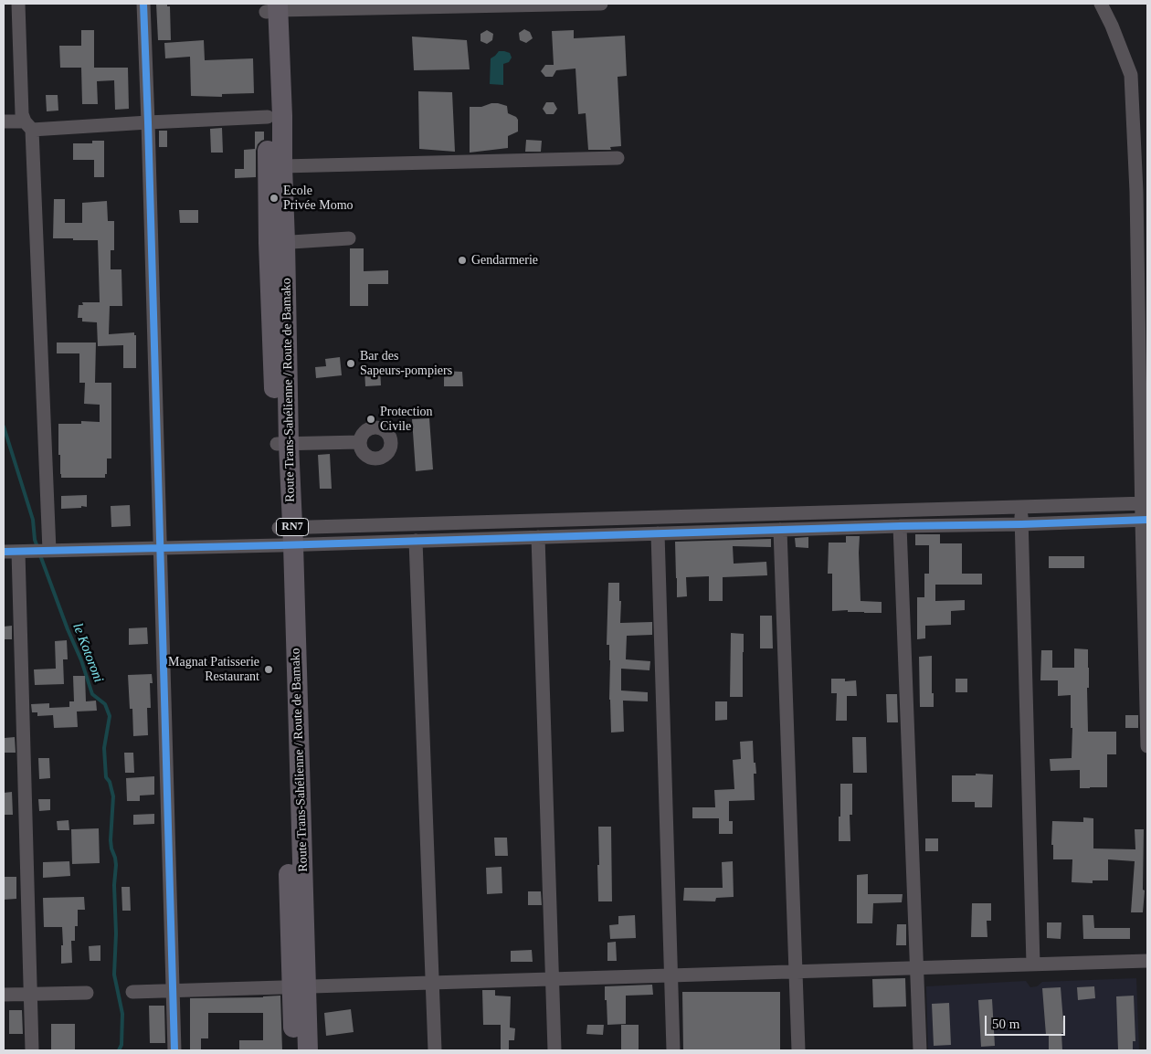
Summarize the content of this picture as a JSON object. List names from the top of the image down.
{
  "streets": {
    "highway": ["Route Trans-Sahélienne / Route de Bamako", "RN7"]
  },
  "water": ["le Kotoroni"],
  "places": [
    "Ecole Privée Momo",
    "Gendarmerie",
    "Bar des Sapeurs-pompiers",
    "Protection Civile",
    "Magnat Patisserie Restaurant"
  ],
  "scale_bar": "50 m"
}
